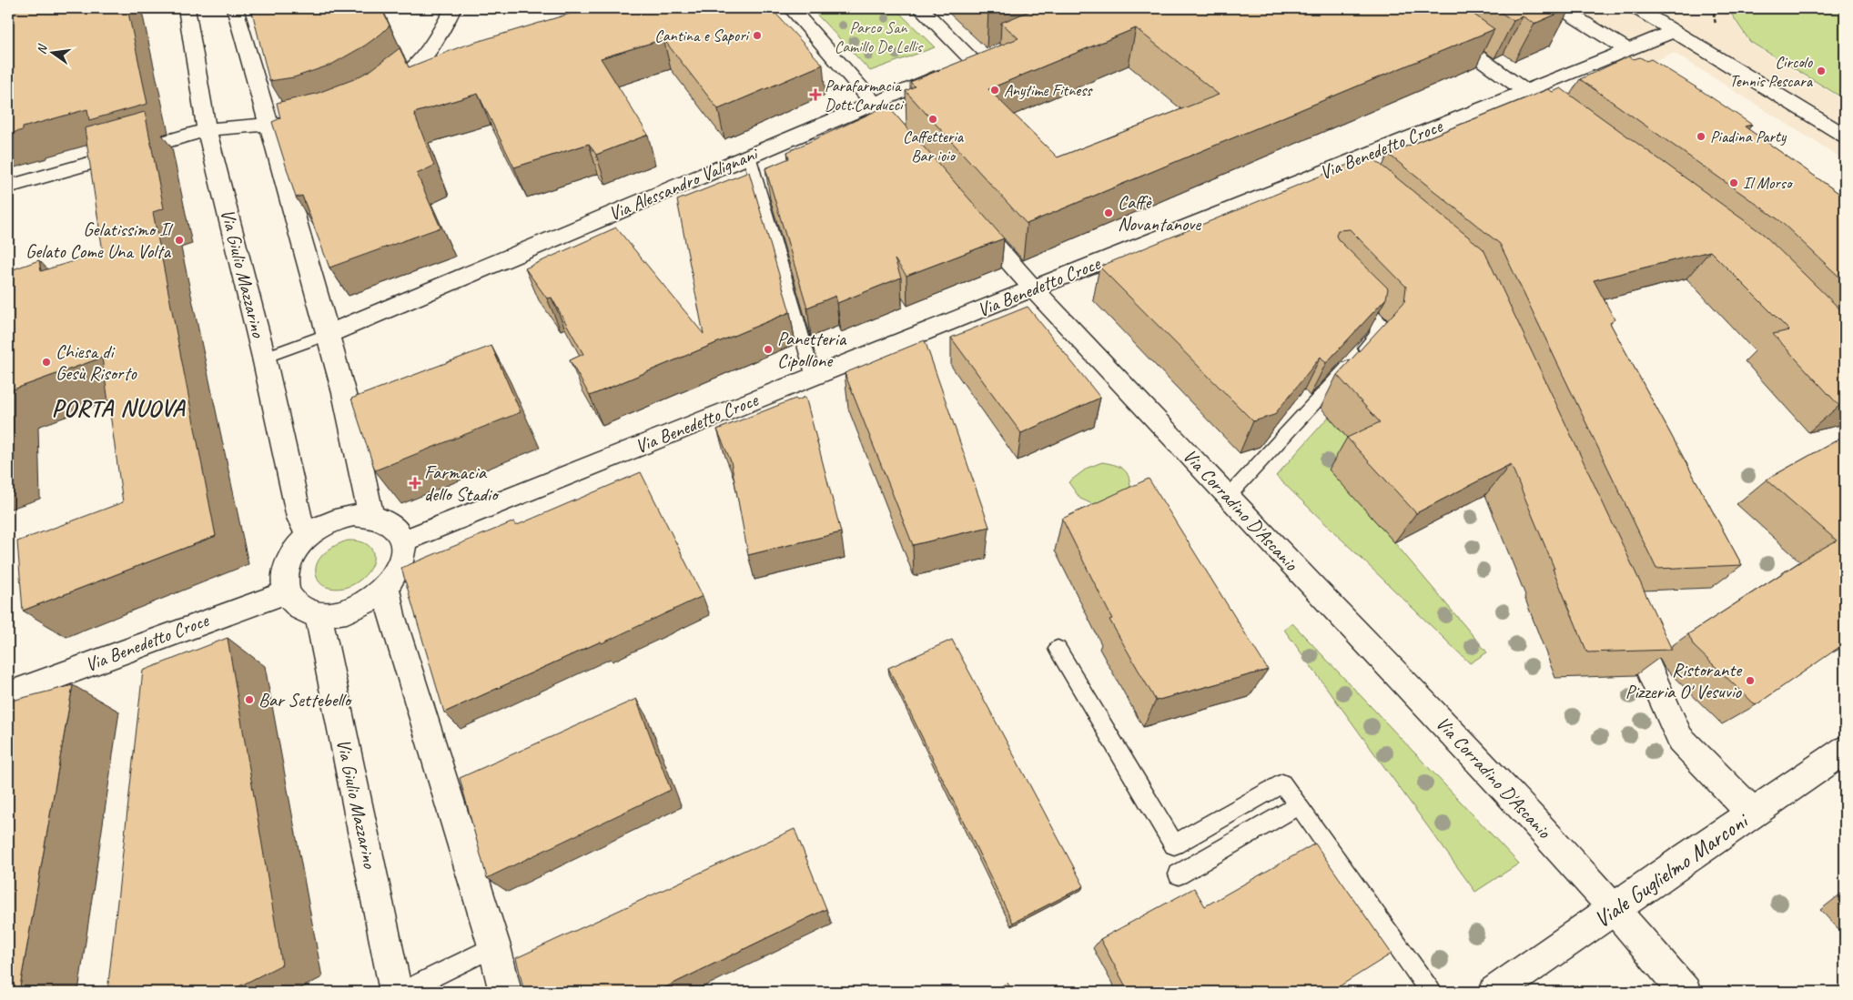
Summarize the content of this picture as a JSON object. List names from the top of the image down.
{
  "streets": {
    "street": [
      "Via Benedetto Croce",
      "Via Alessandro Valignani",
      "Via Giulio Mazzarino",
      "Via Corradino D'Ascanio",
      "Viale Guglielmo Marconi"
    ]
  },
  "crossings": [
    ["Via Benedetto Croce", "Via Giulio Mazzarino"],
    ["Via Benedetto Croce", "Via Corradino D'Ascanio"],
    ["Via Alessandro Valignani", "Via Giulio Mazzarino"],
    ["Via Corradino D'Ascanio", "Viale Guglielmo Marconi"]
  ],
  "districts": ["PORTA NUOVA"],
  "parks": ["Parco San Camillo De Lellis"],
  "places": {
    "other": [
      "Cantina e Sapori",
      "Circolo Tennis Pescara",
      "Anytime Fitness",
      "Caffetteria Bar ioio",
      "Piadina Party",
      "Il Morso",
      "Caffè Novantanove",
      "Gelatissimo Il Gelato Come Una Volta",
      "Panetteria Cipollone",
      "Chiesa di Gesù Risorto",
      "Ristorante Pizzeria O' Vesuvio",
      "Bar Settebello"
    ],
    "health": ["Parafarmacia Dott.Carducci", "Farmacia dello Stadio"]
  },
  "north": "left"
}
